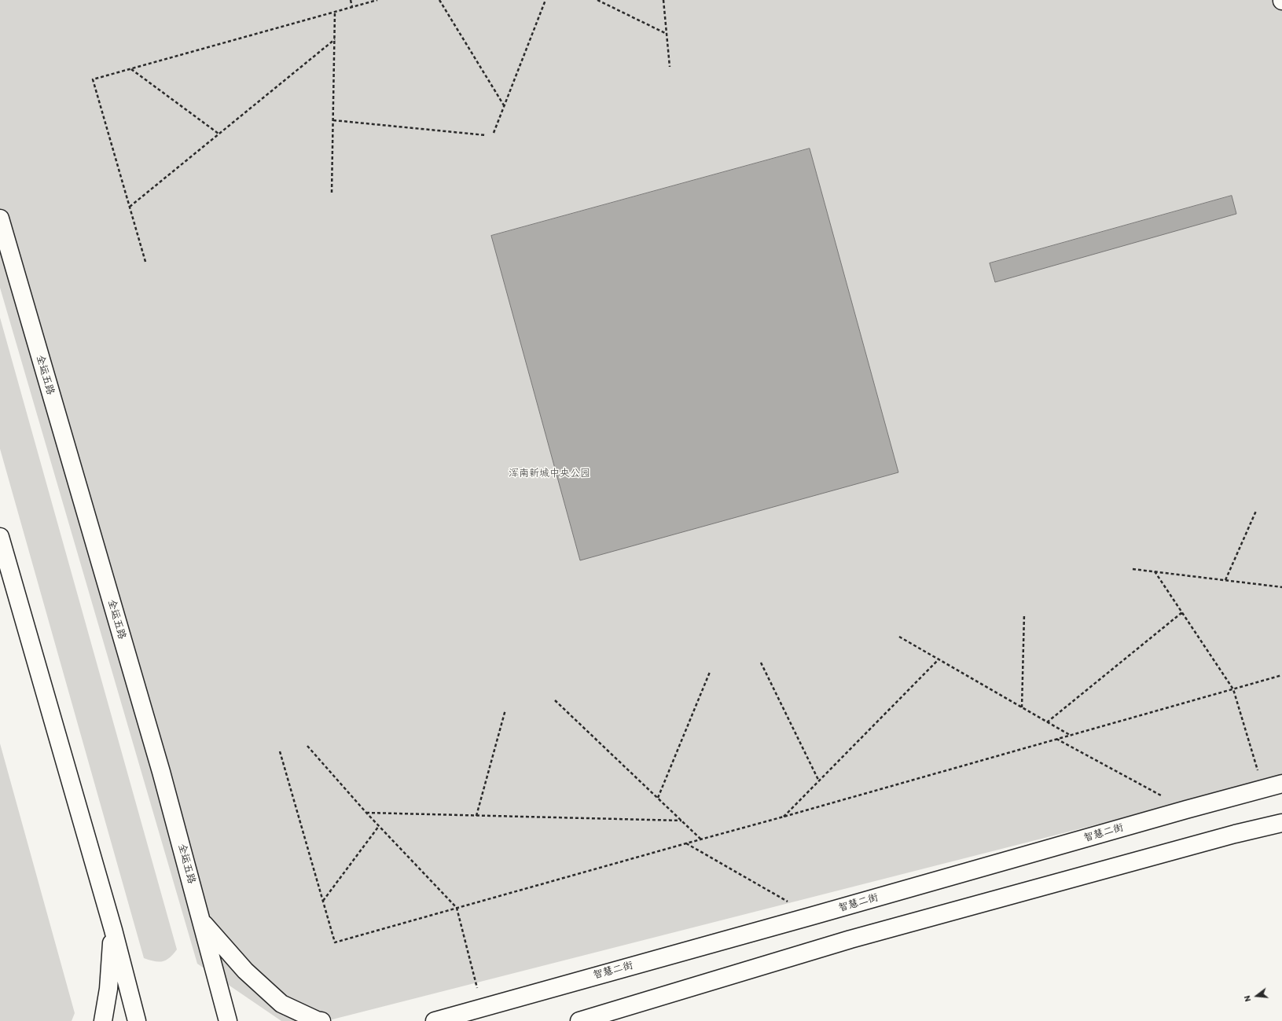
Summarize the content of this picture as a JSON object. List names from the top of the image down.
{
  "streets": {
    "main road": ["全运五路", "智慧二街"]
  },
  "parks": ["浑南新城中央公园"],
  "north": "left"
}
